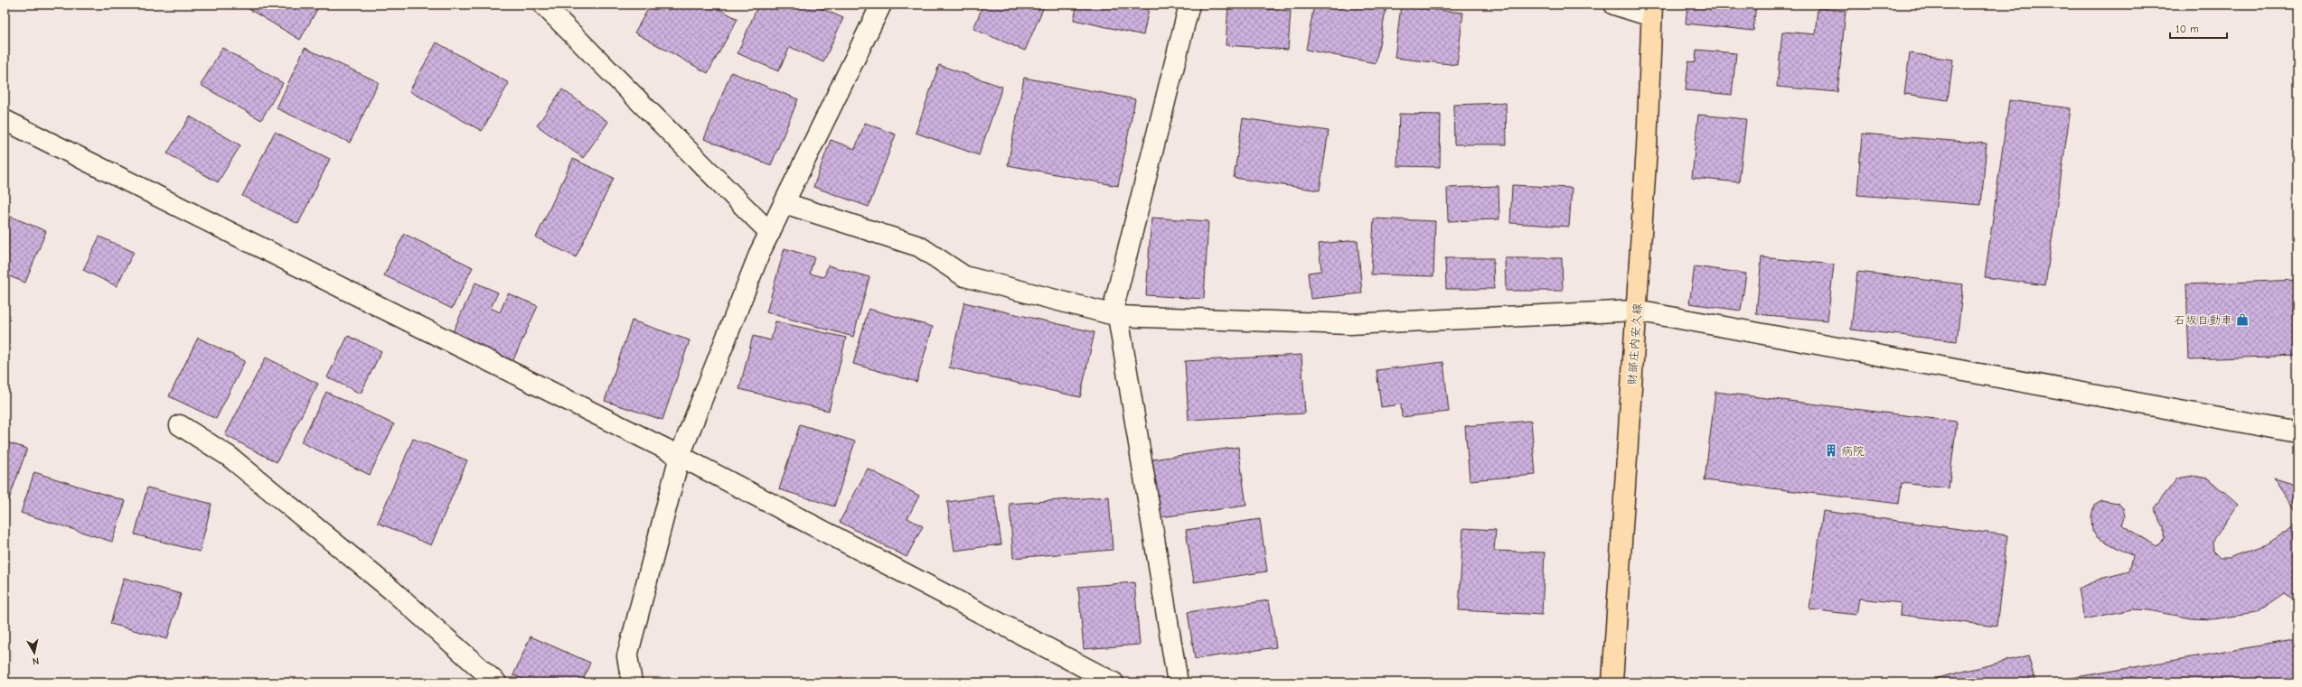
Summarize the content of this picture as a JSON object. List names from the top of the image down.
{
  "streets": {
    "main road": ["財部庄内安久線"]
  },
  "places": {
    "shop": ["石坂自動車"],
    "building": ["病院"]
  },
  "scale_bar": "10 m",
  "north": "bottom"
}
